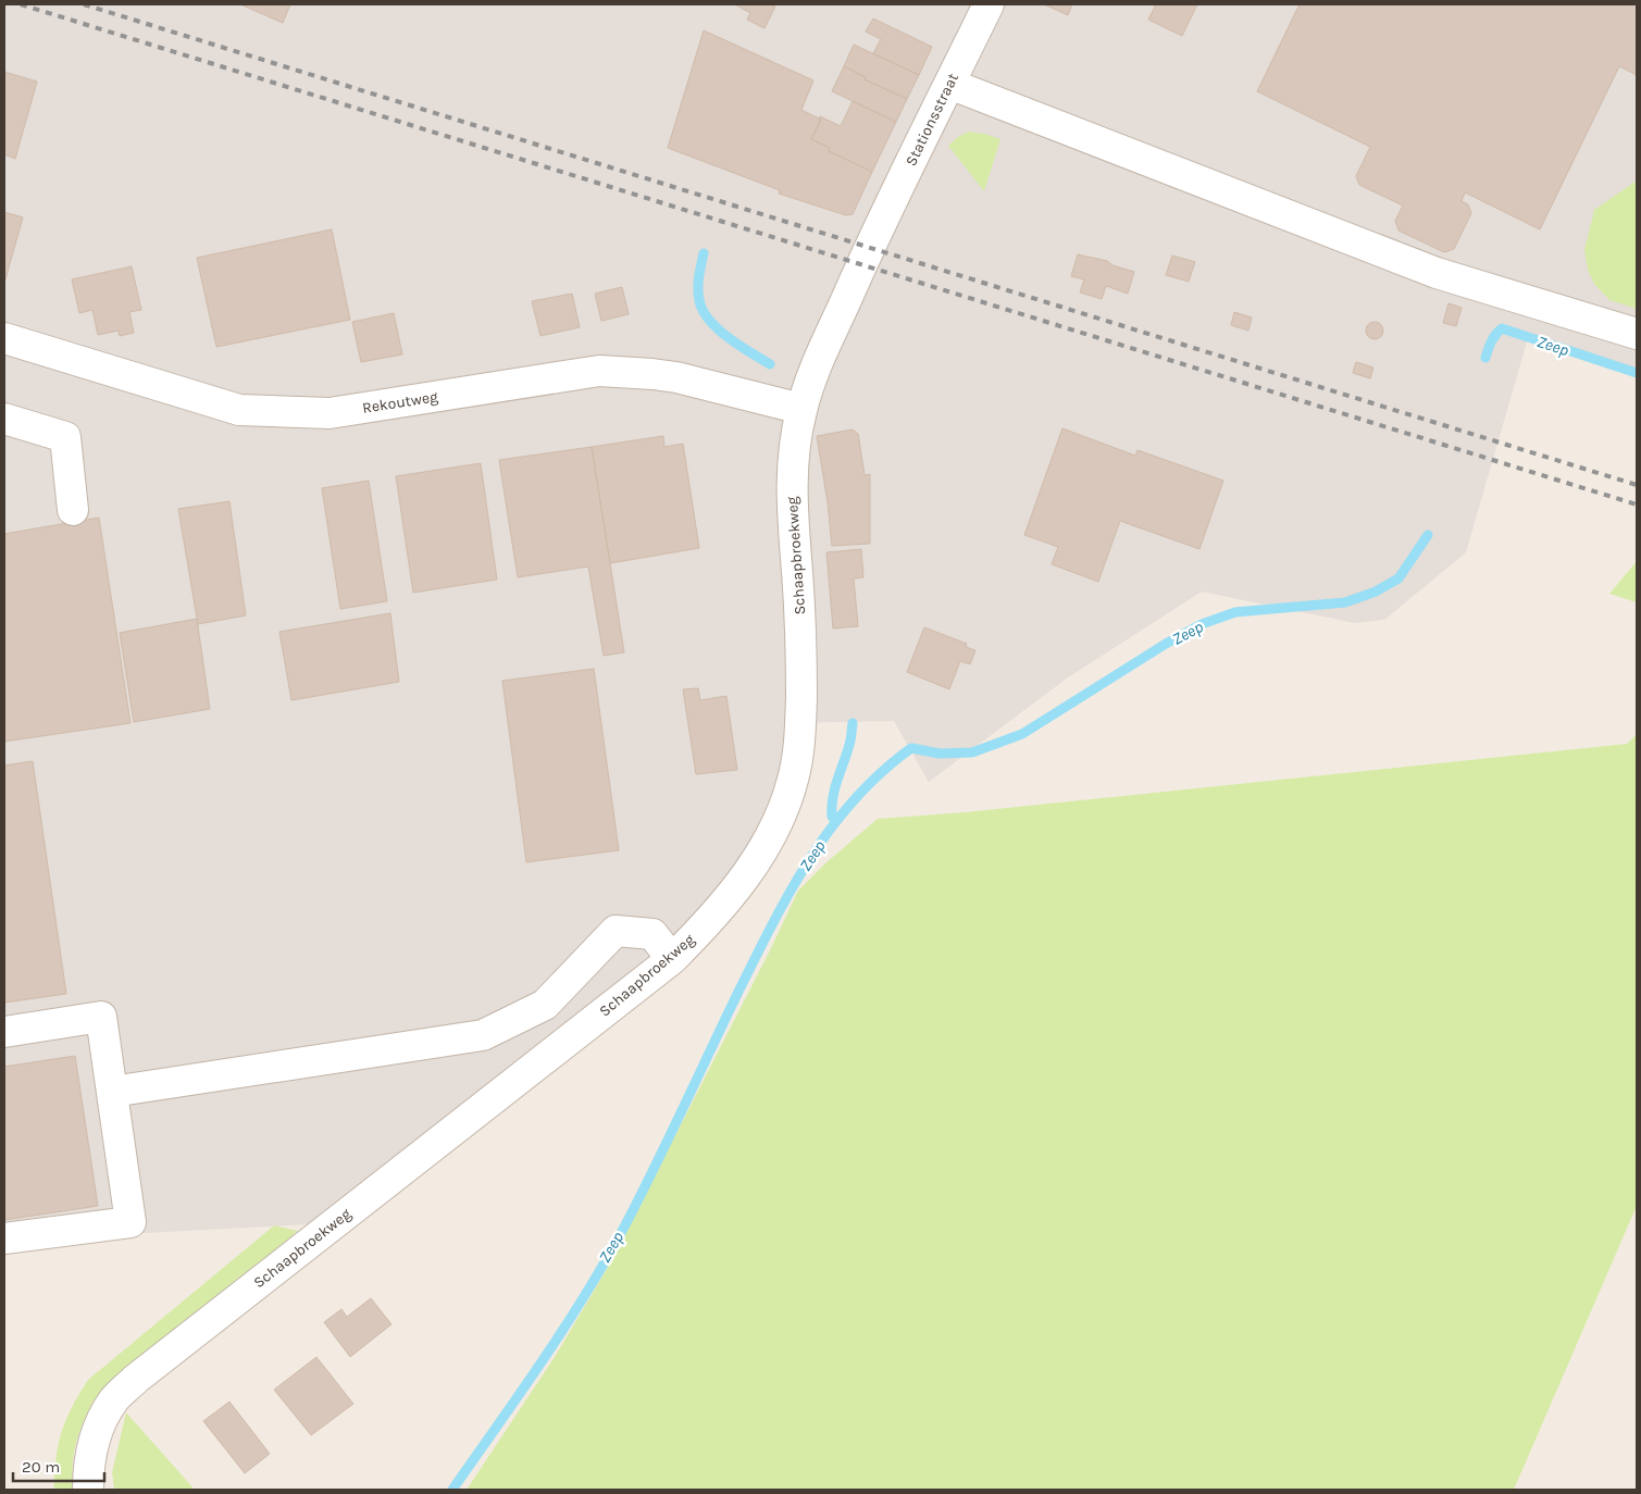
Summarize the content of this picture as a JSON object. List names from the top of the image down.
{
  "streets": {
    "street": ["Stationsstraat", "Rekoutweg", "Schaapbroekweg"]
  },
  "crossings": [
    ["Stationsstraat", "Schaapbroekweg"],
    ["Rekoutweg", "Schaapbroekweg"]
  ],
  "water": ["Zeep"],
  "scale_bar": "20 m"
}
